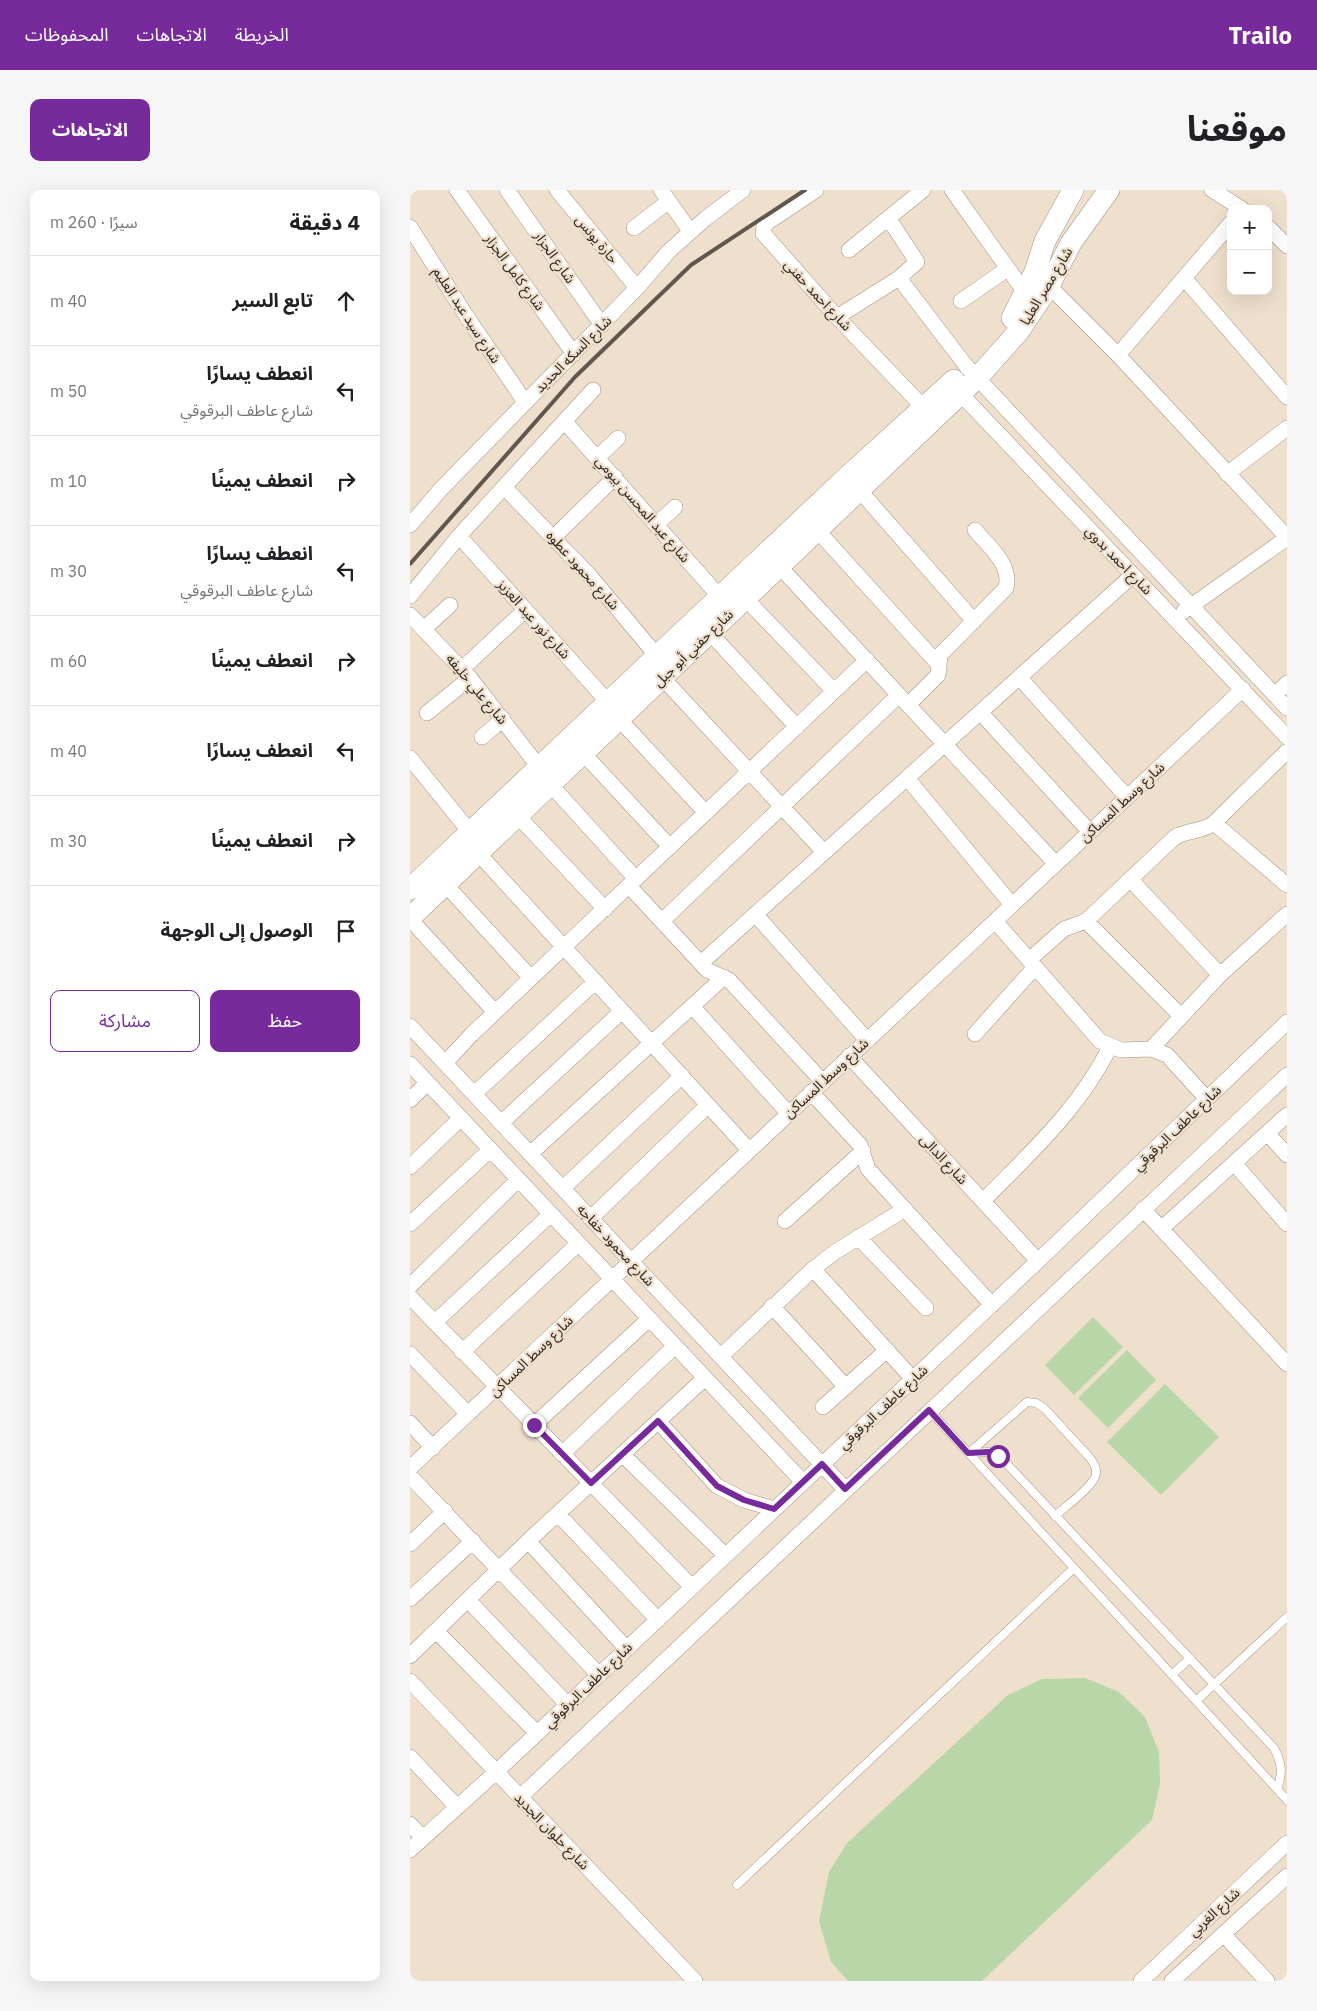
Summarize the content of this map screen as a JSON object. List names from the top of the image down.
{
  "streets": {
    "street": [
      "حارة يونس",
      "شارع الجزار",
      "شارع كامل الجزار",
      "شارع مصر العليا",
      "شارع احمد حفني",
      "شارع سيد عبد العليم",
      "شارع السكه الحديد",
      "شارع عبد المحسن بيومي",
      "شارع احمد بدوي",
      "شارع محمود عطوه",
      "شارع نور عبد العزيز",
      "شارع حفني أبو جبل",
      "شارع علي خليفه",
      "شارع وسط المساكن",
      "شارع عاطف البرقوقي",
      "شارع الدالى",
      "شارع محمود خفاجه",
      "شارع حلوان الجديد",
      "شارع الغربي"
    ]
  },
  "crossings": [
    ["حارة يونس", "شارع السكه الحديد"],
    ["شارع الجزار", "شارع السكه الحديد"],
    ["شارع كامل الجزار", "شارع السكه الحديد"],
    ["شارع مصر العليا", "شارع احمد بدوي"],
    ["شارع مصر العليا", "شارع حفني أبو جبل"],
    ["شارع احمد حفني", "شارع حفني أبو جبل"],
    ["شارع سيد عبد العليم", "شارع السكه الحديد"],
    ["شارع عبد المحسن بيومي", "شارع حفني أبو جبل"],
    ["شارع احمد بدوي", "شارع حفني أبو جبل"],
    ["شارع احمد بدوي", "شارع وسط المساكن"],
    ["شارع محمود عطوه", "شارع حفني أبو جبل"],
    ["شارع نور عبد العزيز", "شارع حفني أبو جبل"],
    ["شارع حفني أبو جبل", "شارع علي خليفه"],
    ["شارع علي خليفه", "شارع وسط المساكن"],
    ["شارع وسط المساكن", "شارع الدالى"],
    ["شارع وسط المساكن", "شارع محمود خفاجه"],
    ["شارع عاطف البرقوقي", "شارع الدالى"],
    ["شارع عاطف البرقوقي", "شارع محمود خفاجه"],
    ["شارع عاطف البرقوقي", "شارع حلوان الجديد"]
  ],
  "page": {
    "header": "Trailo",
    "nav": ["الخريطة", "الاتجاهات", "المحفوظات"],
    "title": "موقعنا",
    "buttons": [
      "الاتجاهات",
      ["حفظ", "مشاركة"]
    ],
    "heading": ["4 دقيقة", "سيرًا · 260 m"],
    "map_buttons": ["+", "−"],
    "list": [
      ["تابع السير", "40 m"],
      ["انعطف يسارًا", "شارع عاطف البرقوقي", "50 m"],
      ["انعطف يمينًا", "10 m"],
      ["انعطف يسارًا", "شارع عاطف البرقوقي", "30 m"],
      ["انعطف يمينًا", "60 m"],
      ["انعطف يسارًا", "40 m"],
      ["انعطف يمينًا", "30 m"],
      "الوصول إلى الوجهة"
    ]
  }
}
